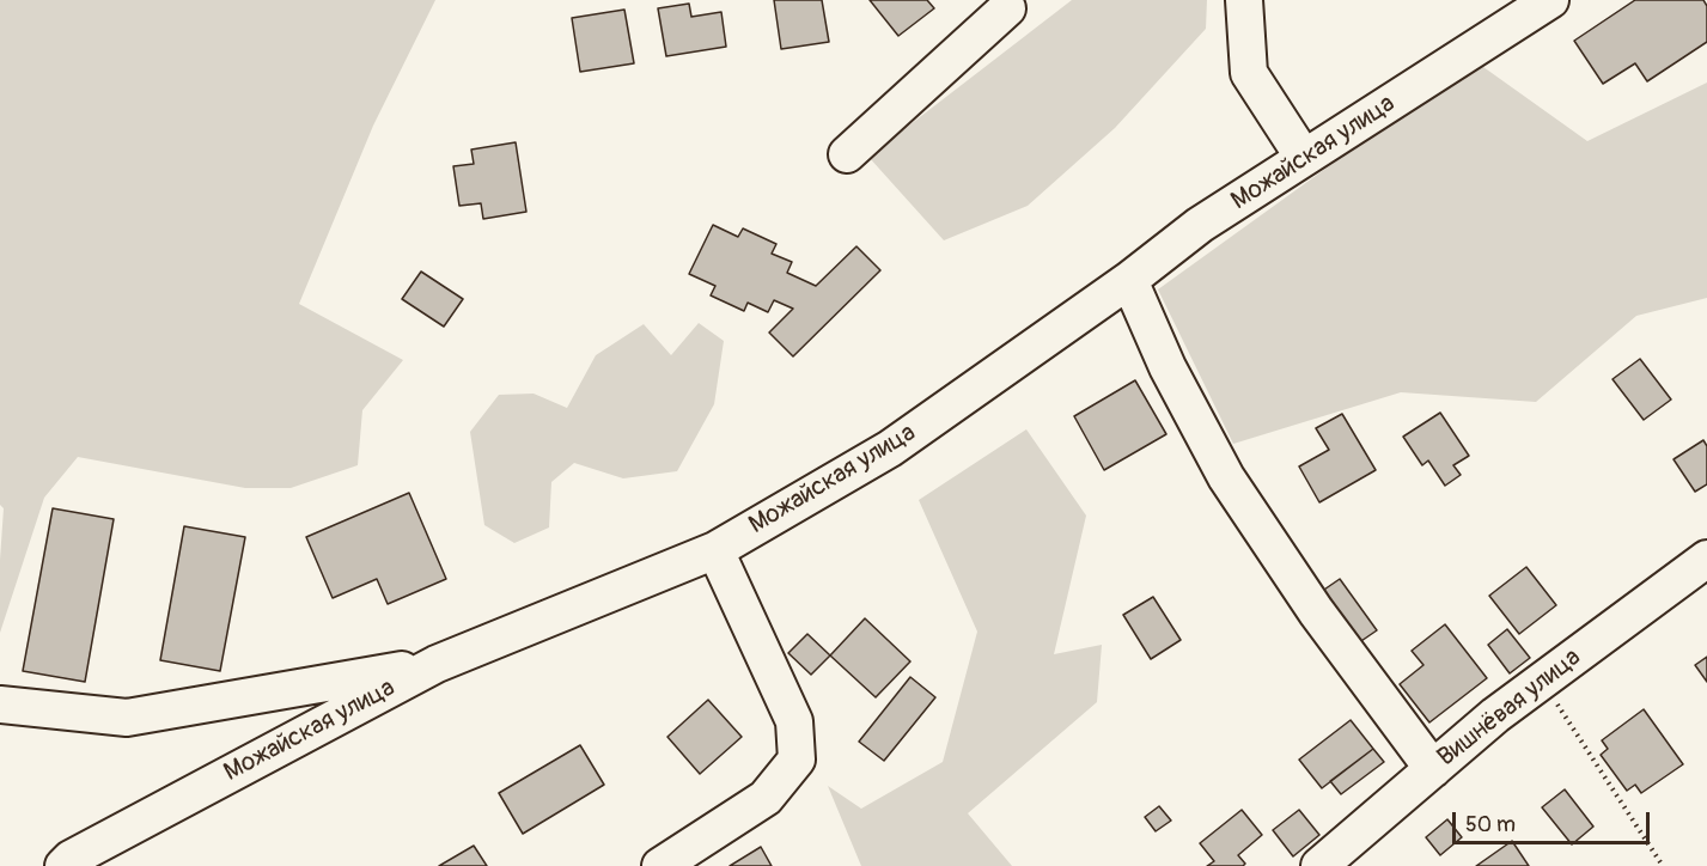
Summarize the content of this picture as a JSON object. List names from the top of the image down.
{
  "streets": {
    "street": ["Можайская улица", "Вишнёвая улица"]
  },
  "scale_bar": "50 m"
}
